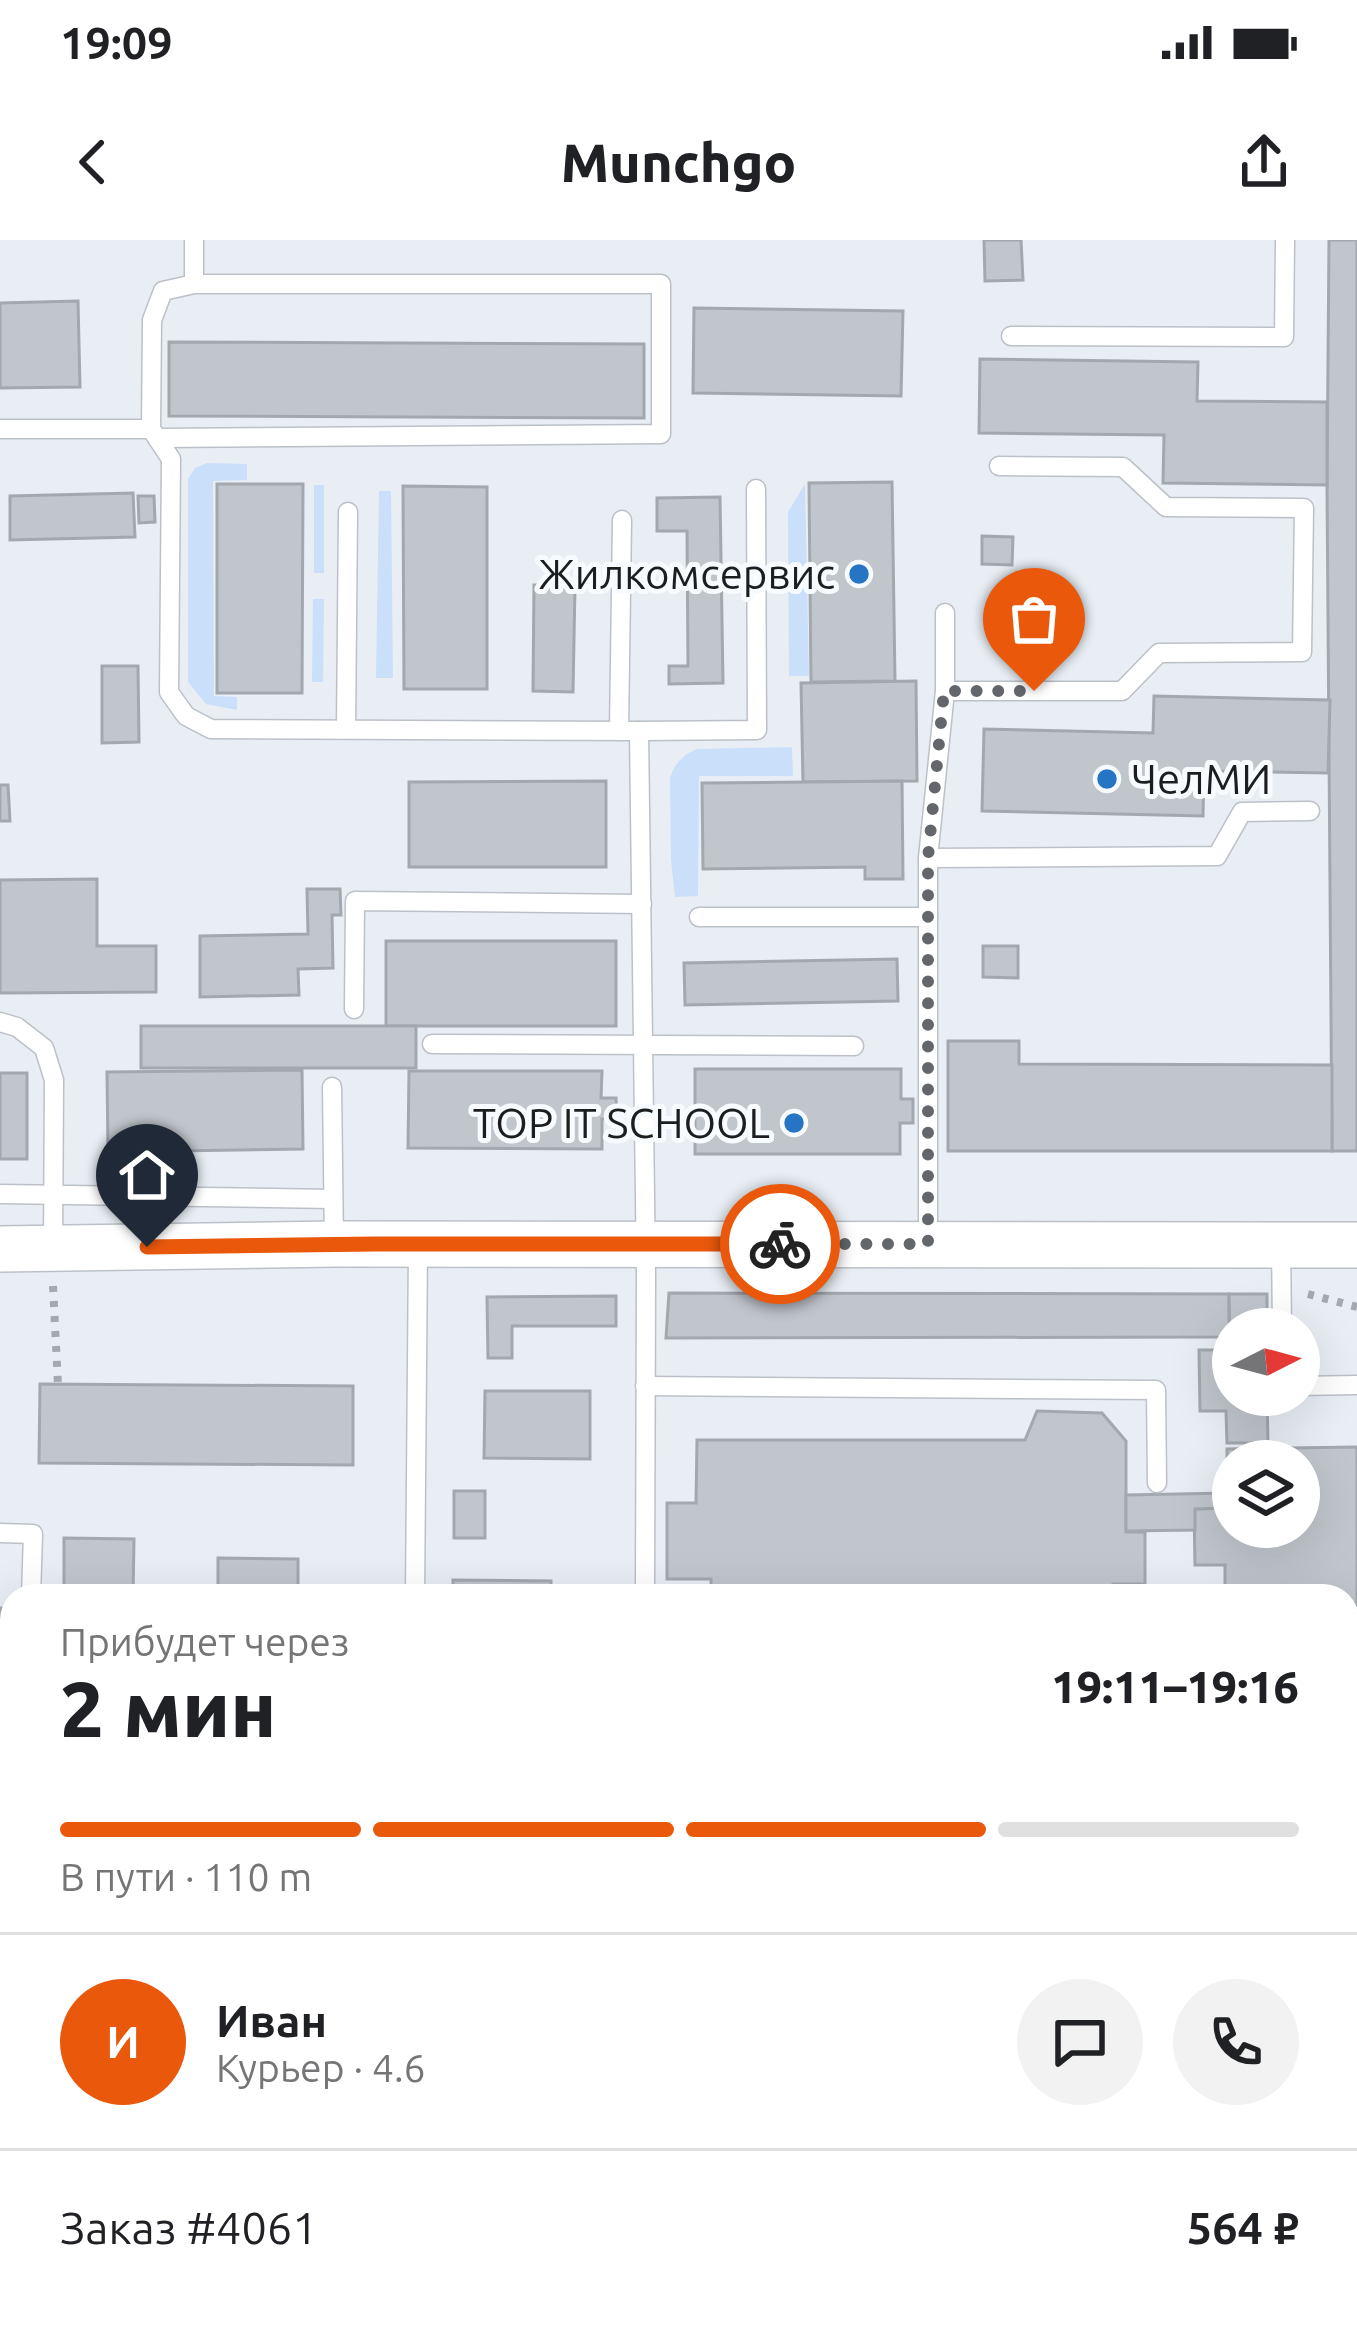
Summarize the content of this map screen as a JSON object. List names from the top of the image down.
{
  "places": ["Жилкомсервис", "ЧелМИ", "TOP IT SCHOOL"],
  "north": "right",
  "page": {
    "status": "19:09",
    "header": "Munchgo",
    "heading": ["2 мин", "Прибудет через", "19:11–19:16"],
    "panel": [
      "Иван",
      "Курьер · 4.6",
      "Заказ #4061",
      "564 ₽"
    ],
    "bar": "В пути · 110 m",
    "round": "И"
  }
}
